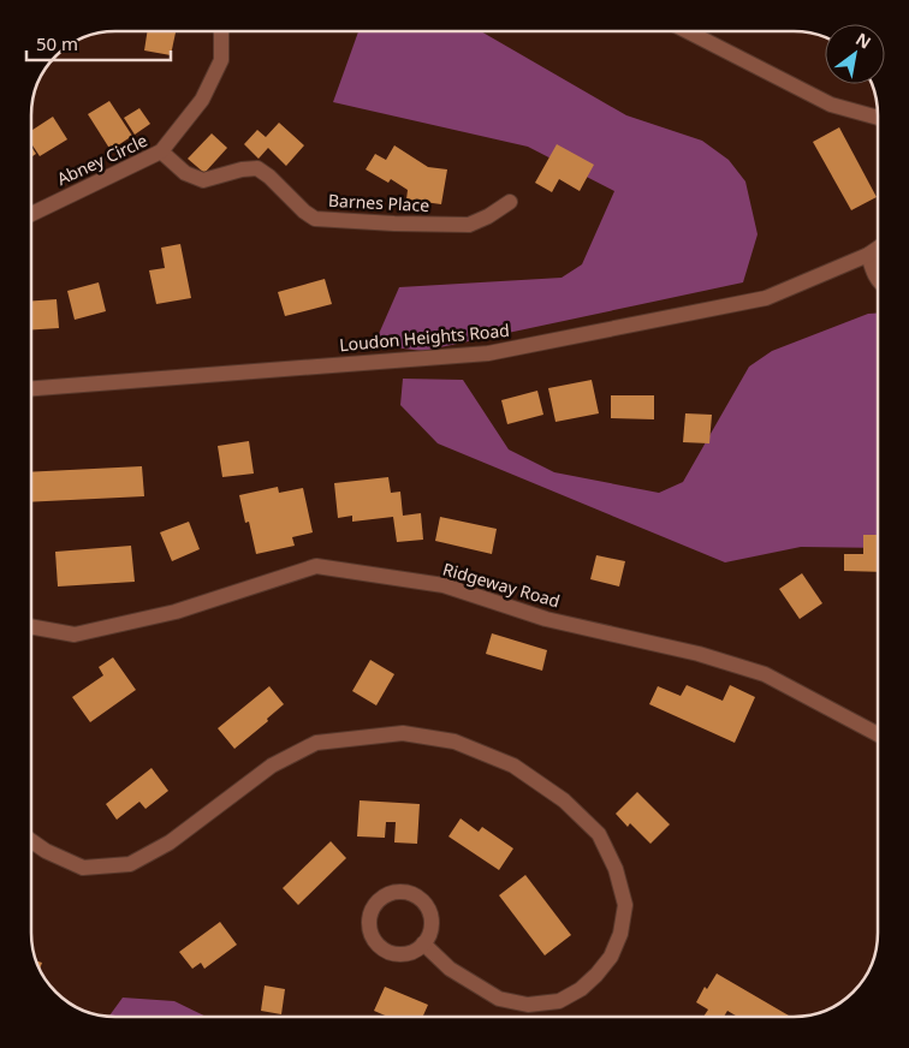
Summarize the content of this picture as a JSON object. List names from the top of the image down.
{
  "streets": {
    "street": [
      "Abney Circle",
      "Barnes Place",
      "Loudon Heights Road",
      "Ridgeway Road"
    ]
  },
  "crossings": [
    ["Abney Circle", "Barnes Place"]
  ],
  "scale_bar": "50 m",
  "north": "top right"
}
